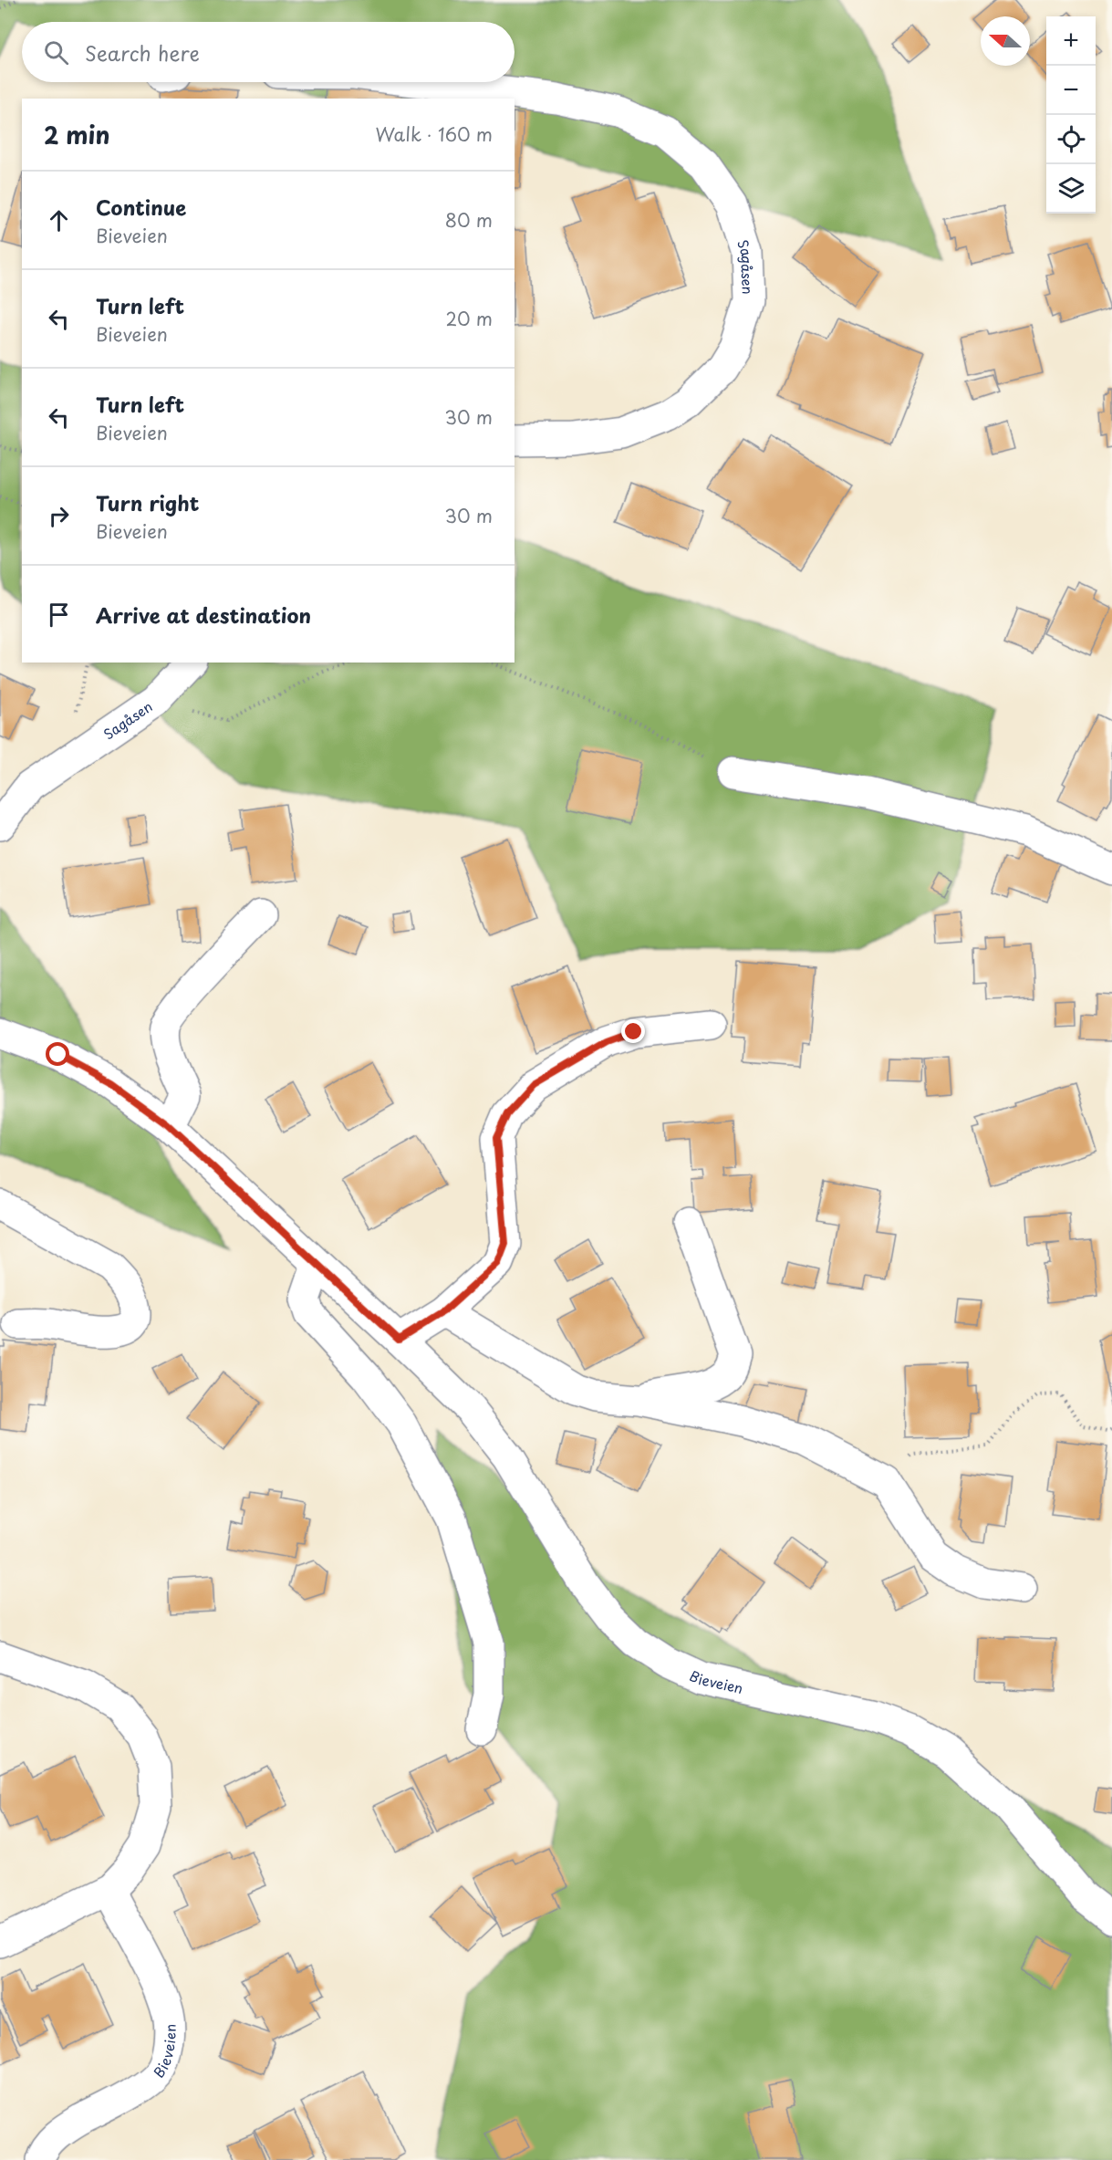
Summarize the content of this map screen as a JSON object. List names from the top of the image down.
{
  "streets": {
    "street": ["Sagåsen", "Bieveien"]
  },
  "north": "left",
  "page": {
    "map_buttons": ["+", "−"],
    "search": "Search here",
    "heading": ["2 min", "Walk · 160 m"],
    "list": [
      ["Continue", "Bieveien", "80 m"],
      ["Turn left", "Bieveien", "20 m"],
      ["Turn left", "Bieveien", "30 m"],
      ["Turn right", "Bieveien", "30 m"],
      "Arrive at destination"
    ]
  }
}
